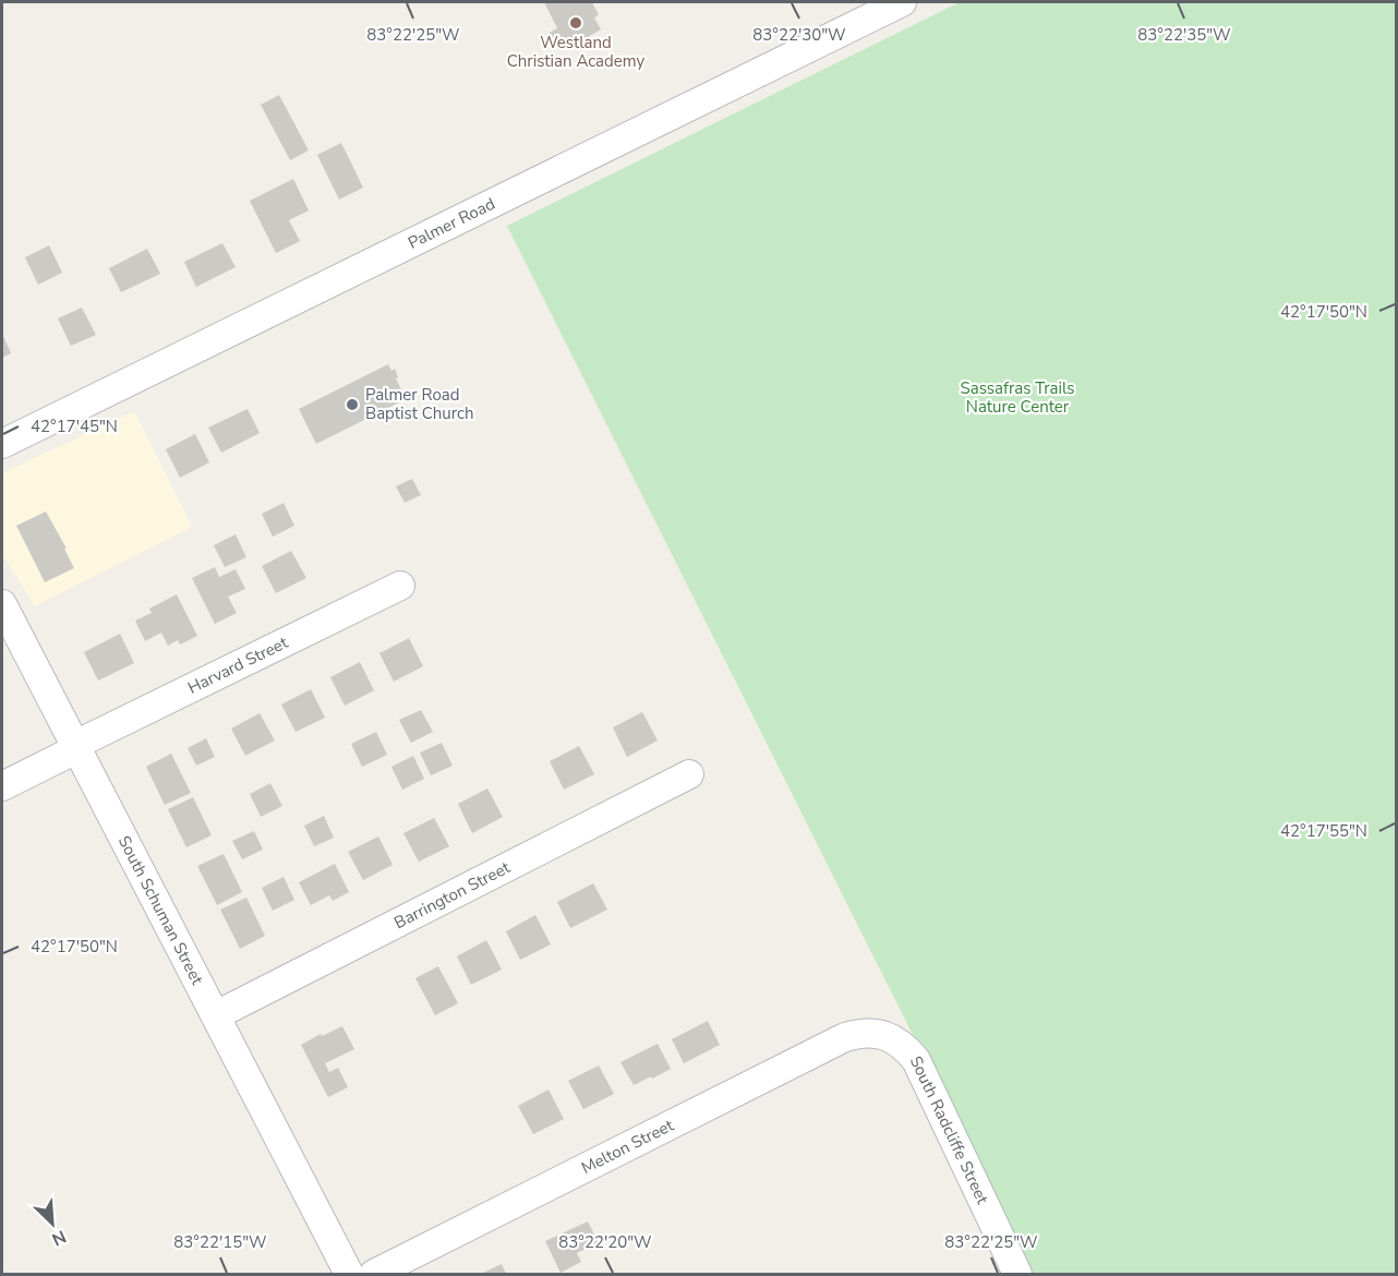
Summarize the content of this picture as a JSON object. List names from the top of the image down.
{
  "streets": {
    "street": [
      "Palmer Road",
      "Harvard Street",
      "Barrington Street",
      "South Schuman Street",
      "South Radcliffe Street",
      "Melton Street"
    ]
  },
  "crossings": [
    ["Harvard Street", "South Schuman Street"],
    ["Barrington Street", "South Schuman Street"],
    ["South Radcliffe Street", "Melton Street"]
  ],
  "parks": ["Sassafras Trails Nature Center"],
  "places": ["Westland Christian Academy", "Palmer Road Baptist Church"],
  "north": "bottom right",
  "coordinates": [
    "83°22'25\"W",
    "83°22'30\"W",
    "83°22'35\"W",
    "42°17'50\"N",
    "42°17'45\"N",
    "42°17'55\"N",
    "83°22'15\"W",
    "83°22'20\"W"
  ]
}
